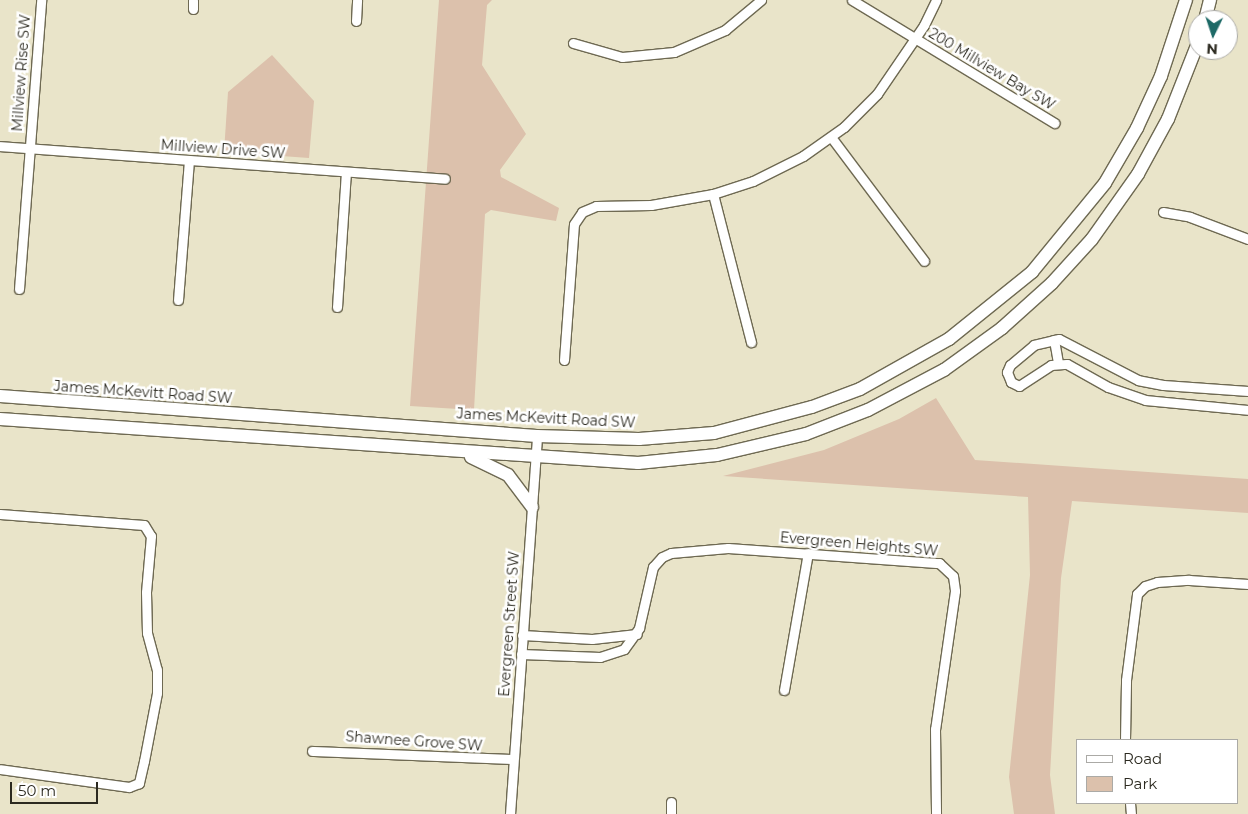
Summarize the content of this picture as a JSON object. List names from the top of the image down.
{
  "streets": {
    "main road": ["James McKevitt Road SW"],
    "street": [
      "200 Millview Bay SW",
      "Millview Rise SW",
      "Millview Drive SW",
      "Evergreen Heights SW",
      "Evergreen Street SW",
      "Shawnee Grove SW"
    ]
  },
  "crossings": [
    ["Millview Rise SW", "Millview Drive SW"],
    ["James McKevitt Road SW", "Evergreen Street SW"],
    ["Evergreen Street SW", "Shawnee Grove SW"]
  ],
  "legend": ["Road", "Park"],
  "scale_bar": "50 m",
  "north": "bottom"
}
